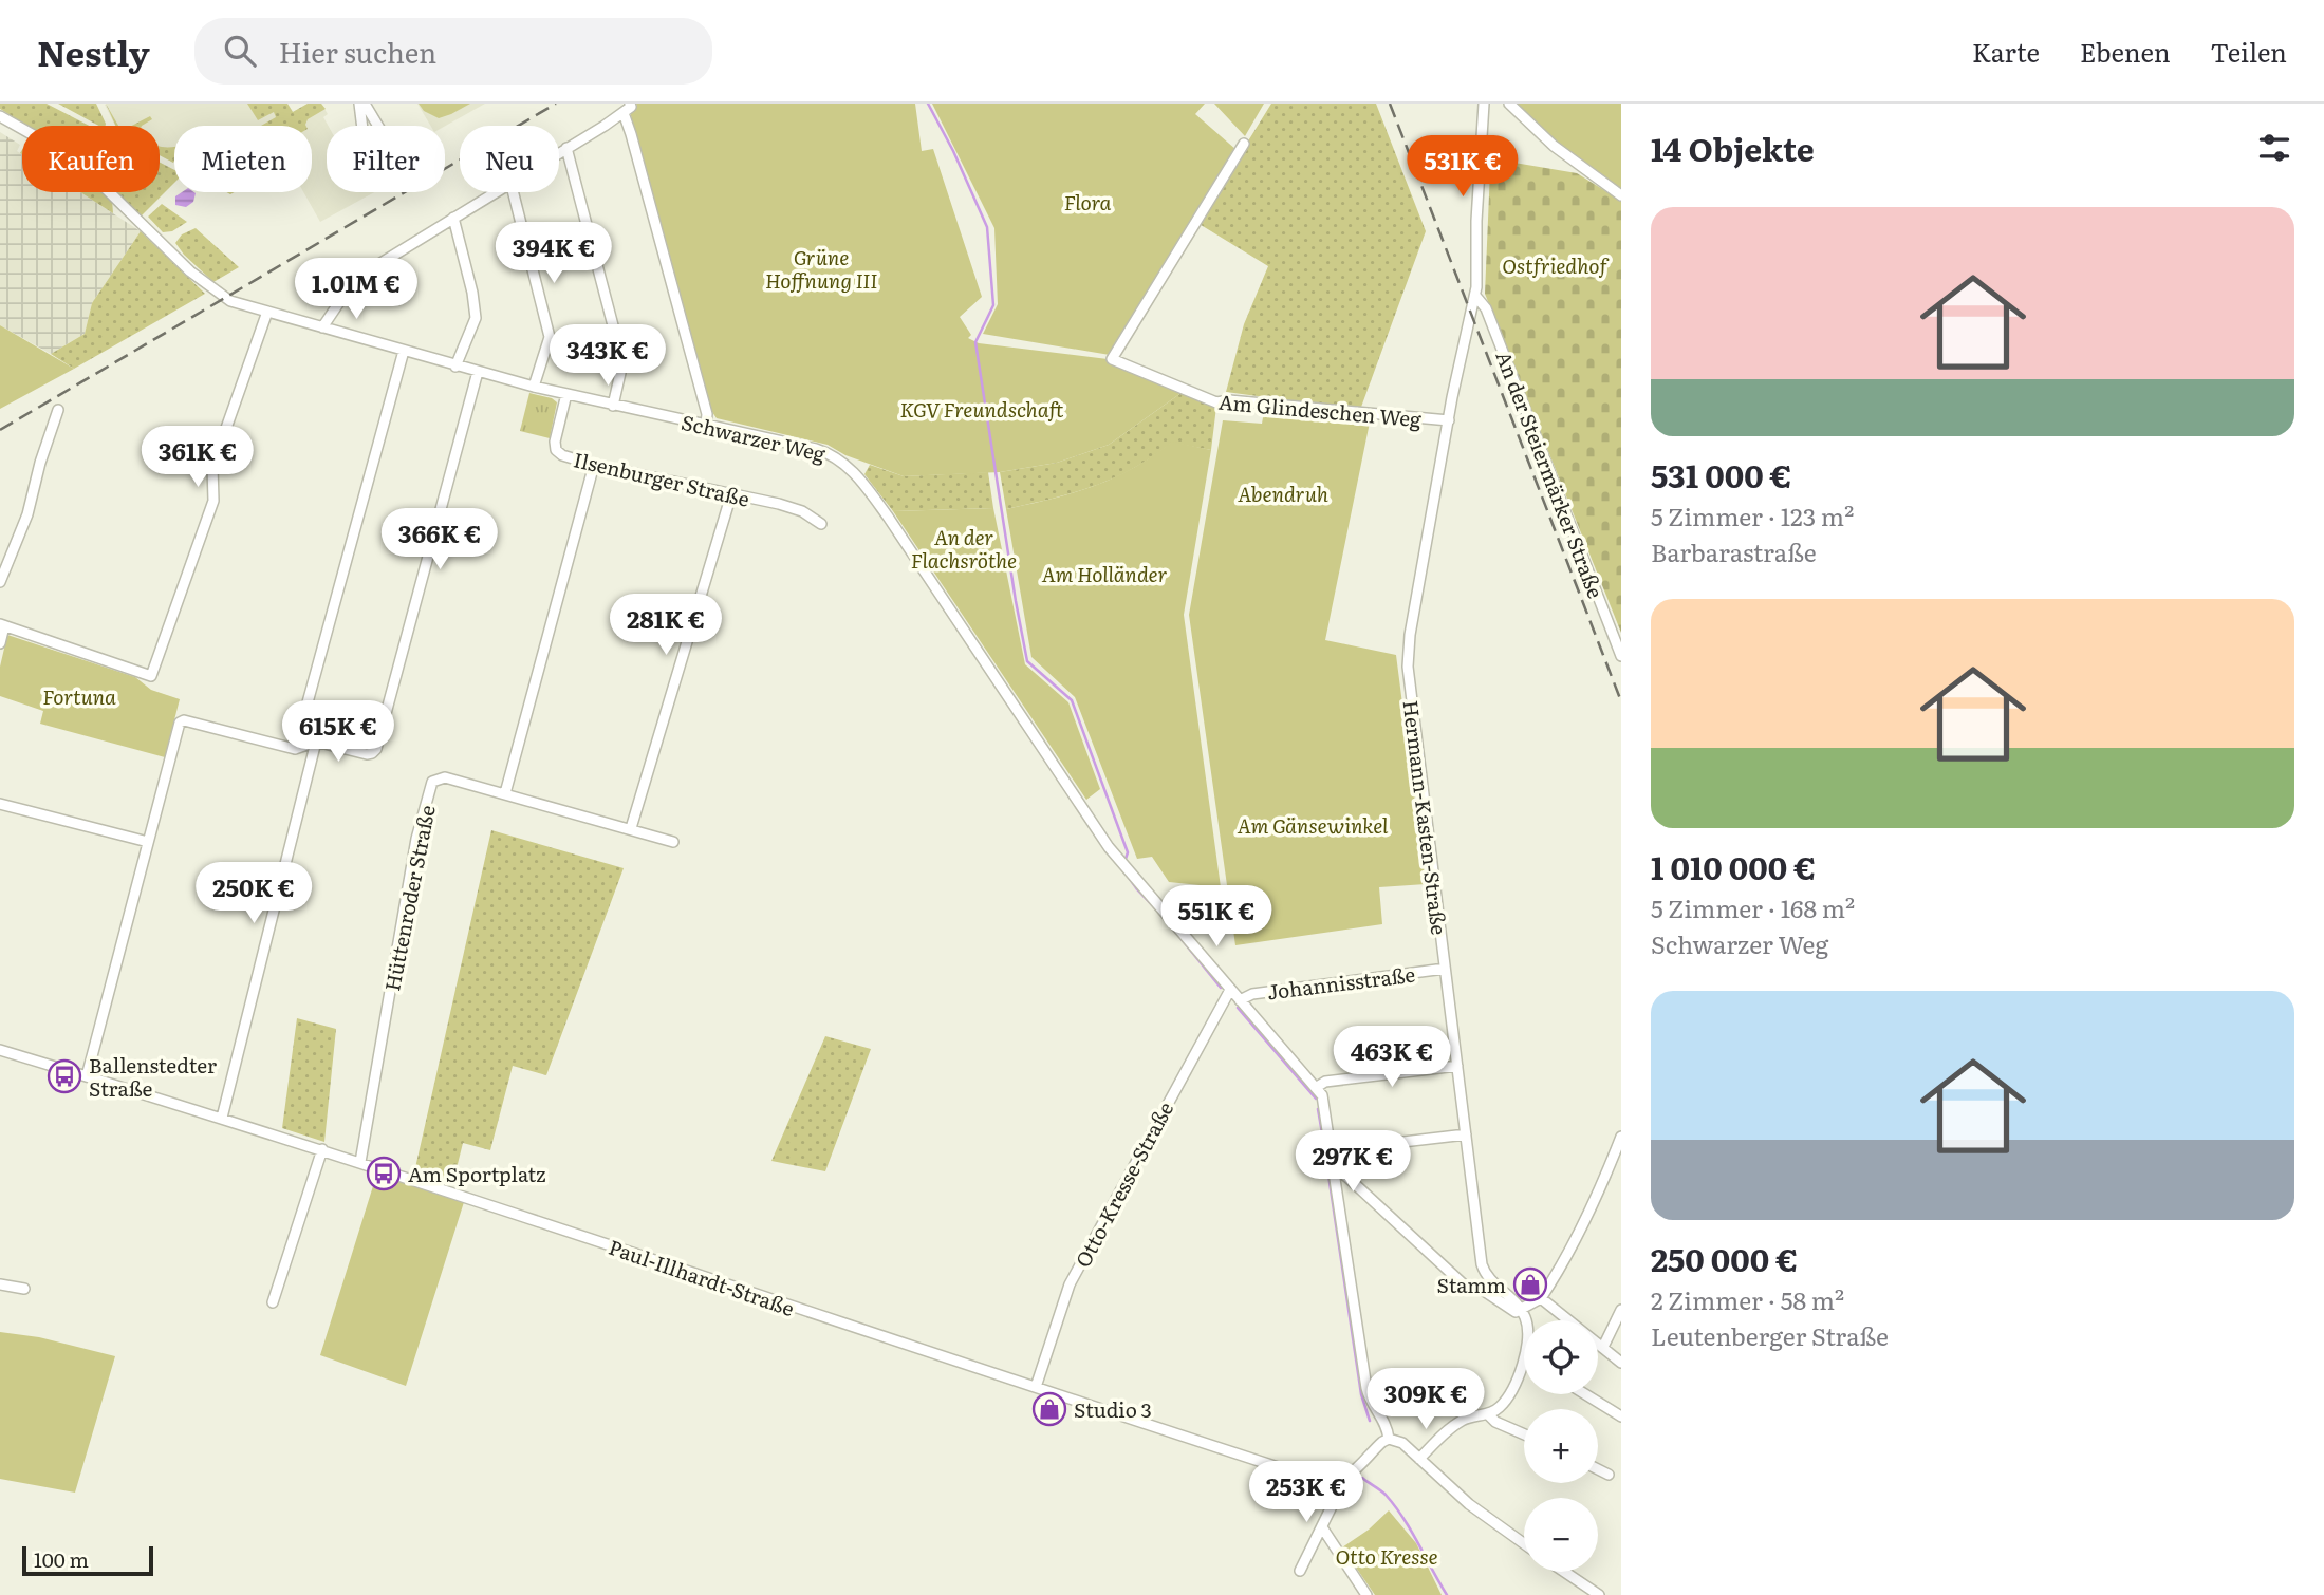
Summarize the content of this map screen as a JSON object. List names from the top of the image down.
{
  "streets": {
    "street": [
      "Am Glindeschen Weg",
      "Schwarzer Weg",
      "An der Steiermärker Straße",
      "Ilsenburger Straße",
      "Hermann-Kasten-Straße",
      "Hüttenroder Straße",
      "Johannisstraße",
      "Otto-Kresse-Straße",
      "Paul-Illhardt-Straße"
    ]
  },
  "crossings": [
    ["Am Glindeschen Weg", "Hermann-Kasten-Straße"],
    ["Schwarzer Weg", "Ilsenburger Straße"],
    ["Schwarzer Weg", "Otto-Kresse-Straße"],
    ["An der Steiermärker Straße", "Hermann-Kasten-Straße"],
    ["Hermann-Kasten-Straße", "Johannisstraße"],
    ["Hüttenroder Straße", "Paul-Illhardt-Straße"],
    ["Otto-Kresse-Straße", "Paul-Illhardt-Straße"]
  ],
  "parks": [
    "Flora",
    "Grüne Hoffnung III",
    "Ostfriedhof",
    "KGV Freundschaft",
    "Abendruh",
    "An der Flachsröthe",
    "Am Holländer",
    "Fortuna",
    "Am Gänsewinkel",
    "Otto Kresse"
  ],
  "places": {
    "bus stop": ["Ballenstedter Straße", "Am Sportplatz"],
    "shop": ["Stamm", "Studio 3"]
  },
  "scale_bar": "100 m",
  "page": {
    "header": "Nestly",
    "search": "Hier suchen",
    "nav": ["Karte", "Ebenen", "Teilen"],
    "heading": "14 Objekte",
    "chip": [
      "Kaufen",
      "Mieten",
      "Filter",
      "Neu"
    ],
    "price": [
      "531K €",
      "394K €",
      "1.01M €",
      "343K €",
      "361K €",
      "366K €",
      "281K €",
      "615K €",
      "250K €",
      "551K €",
      "463K €",
      "297K €",
      "309K €",
      "253K €"
    ],
    "list": [
      {
        "name": "531 000 €",
        "note": "5 Zimmer · 123 m² · Barbarastraße"
      },
      {
        "name": "1 010 000 €",
        "note": "5 Zimmer · 168 m² · Schwarzer Weg"
      },
      {
        "name": "250 000 €",
        "note": "2 Zimmer · 58 m² · Leutenberger Straße"
      }
    ],
    "map_buttons": ["+", "−"],
    "scale": "100 m"
  }
}
